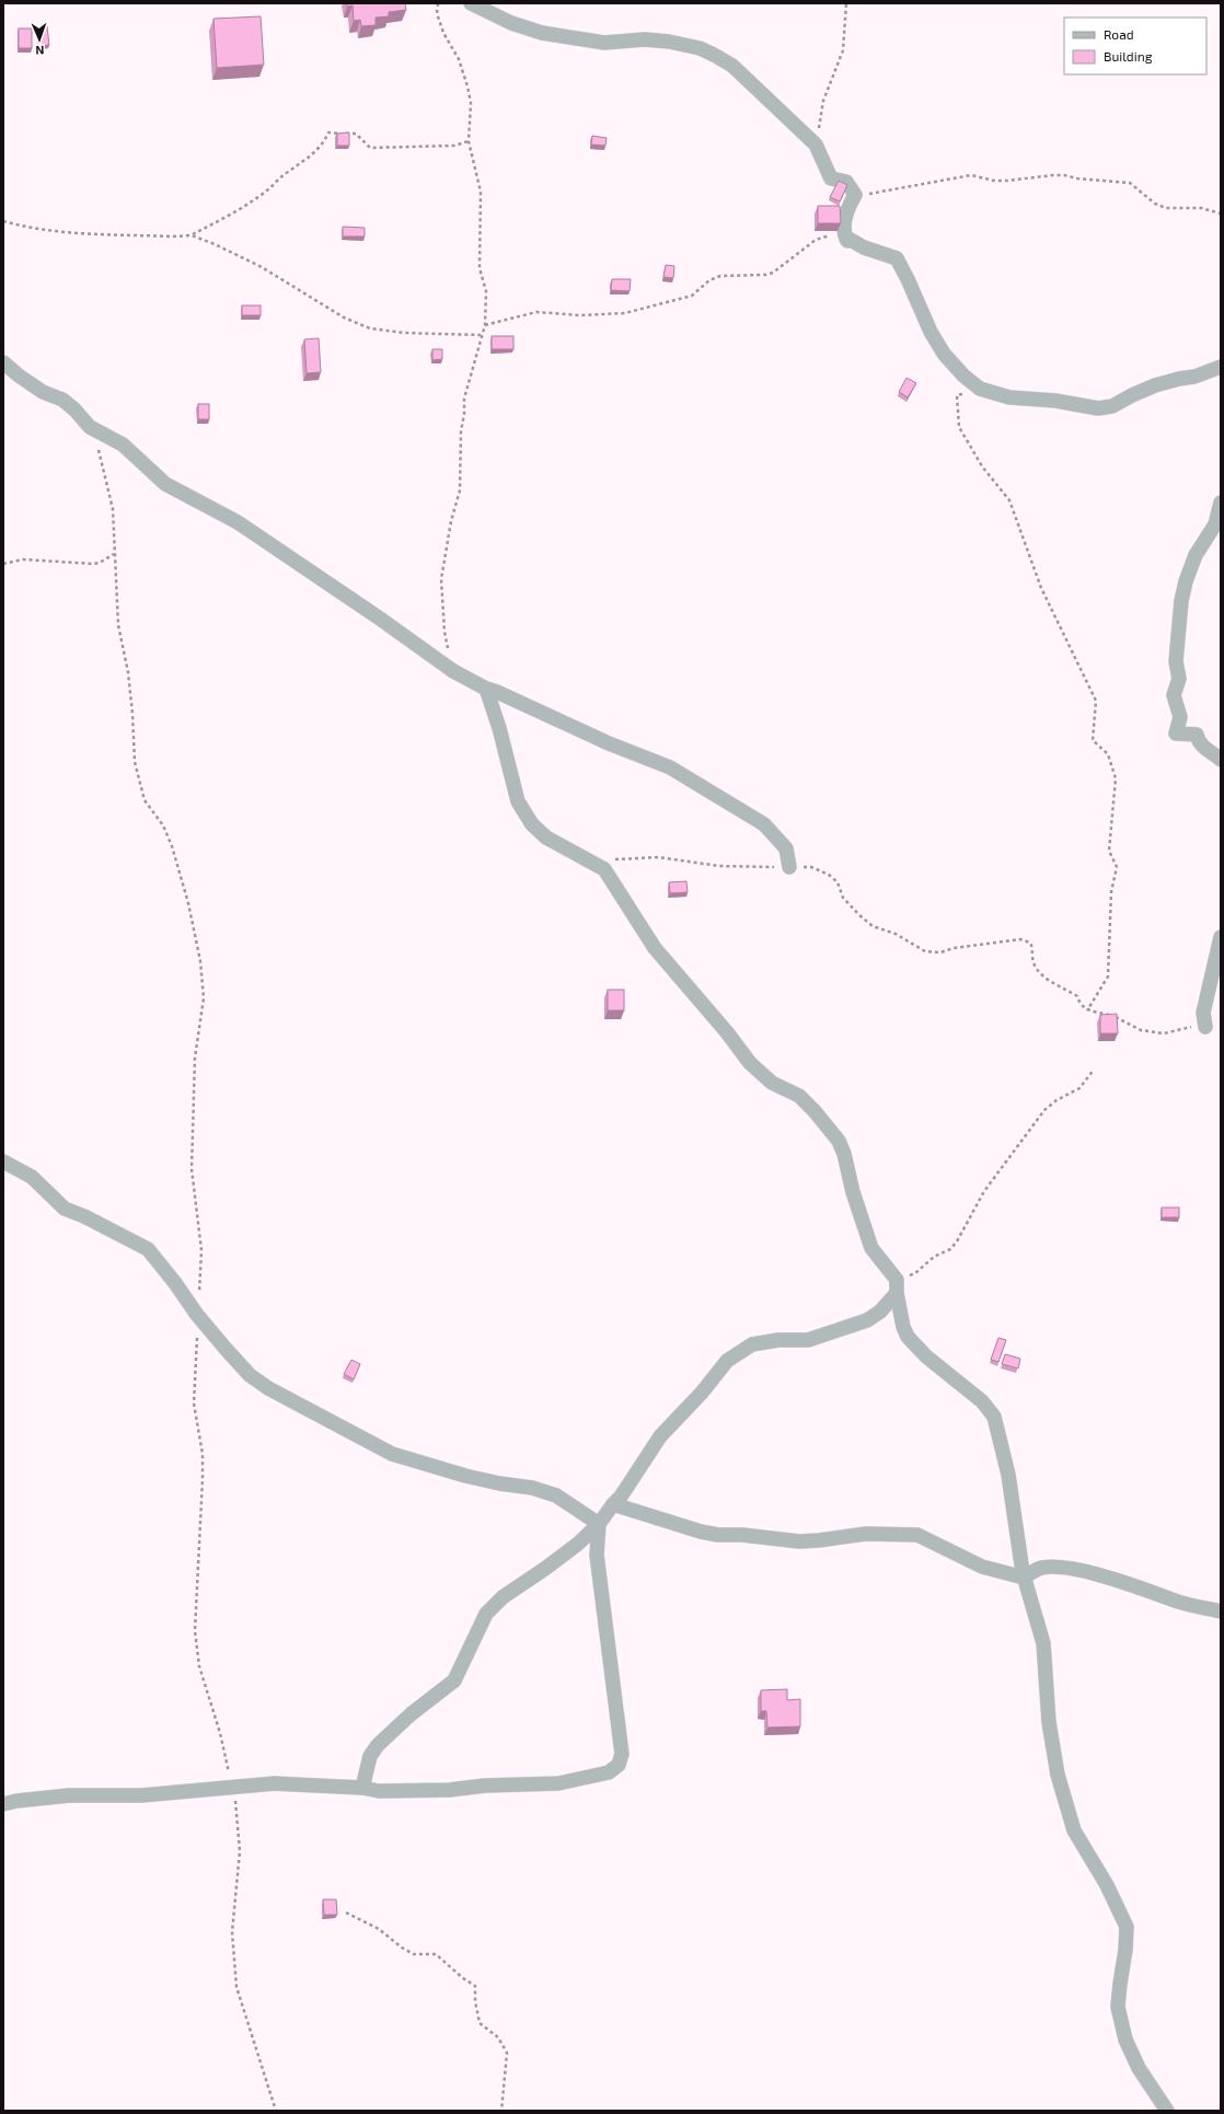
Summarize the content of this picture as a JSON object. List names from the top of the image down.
{
  "legend": ["Road", "Building"],
  "north": "bottom"
}
